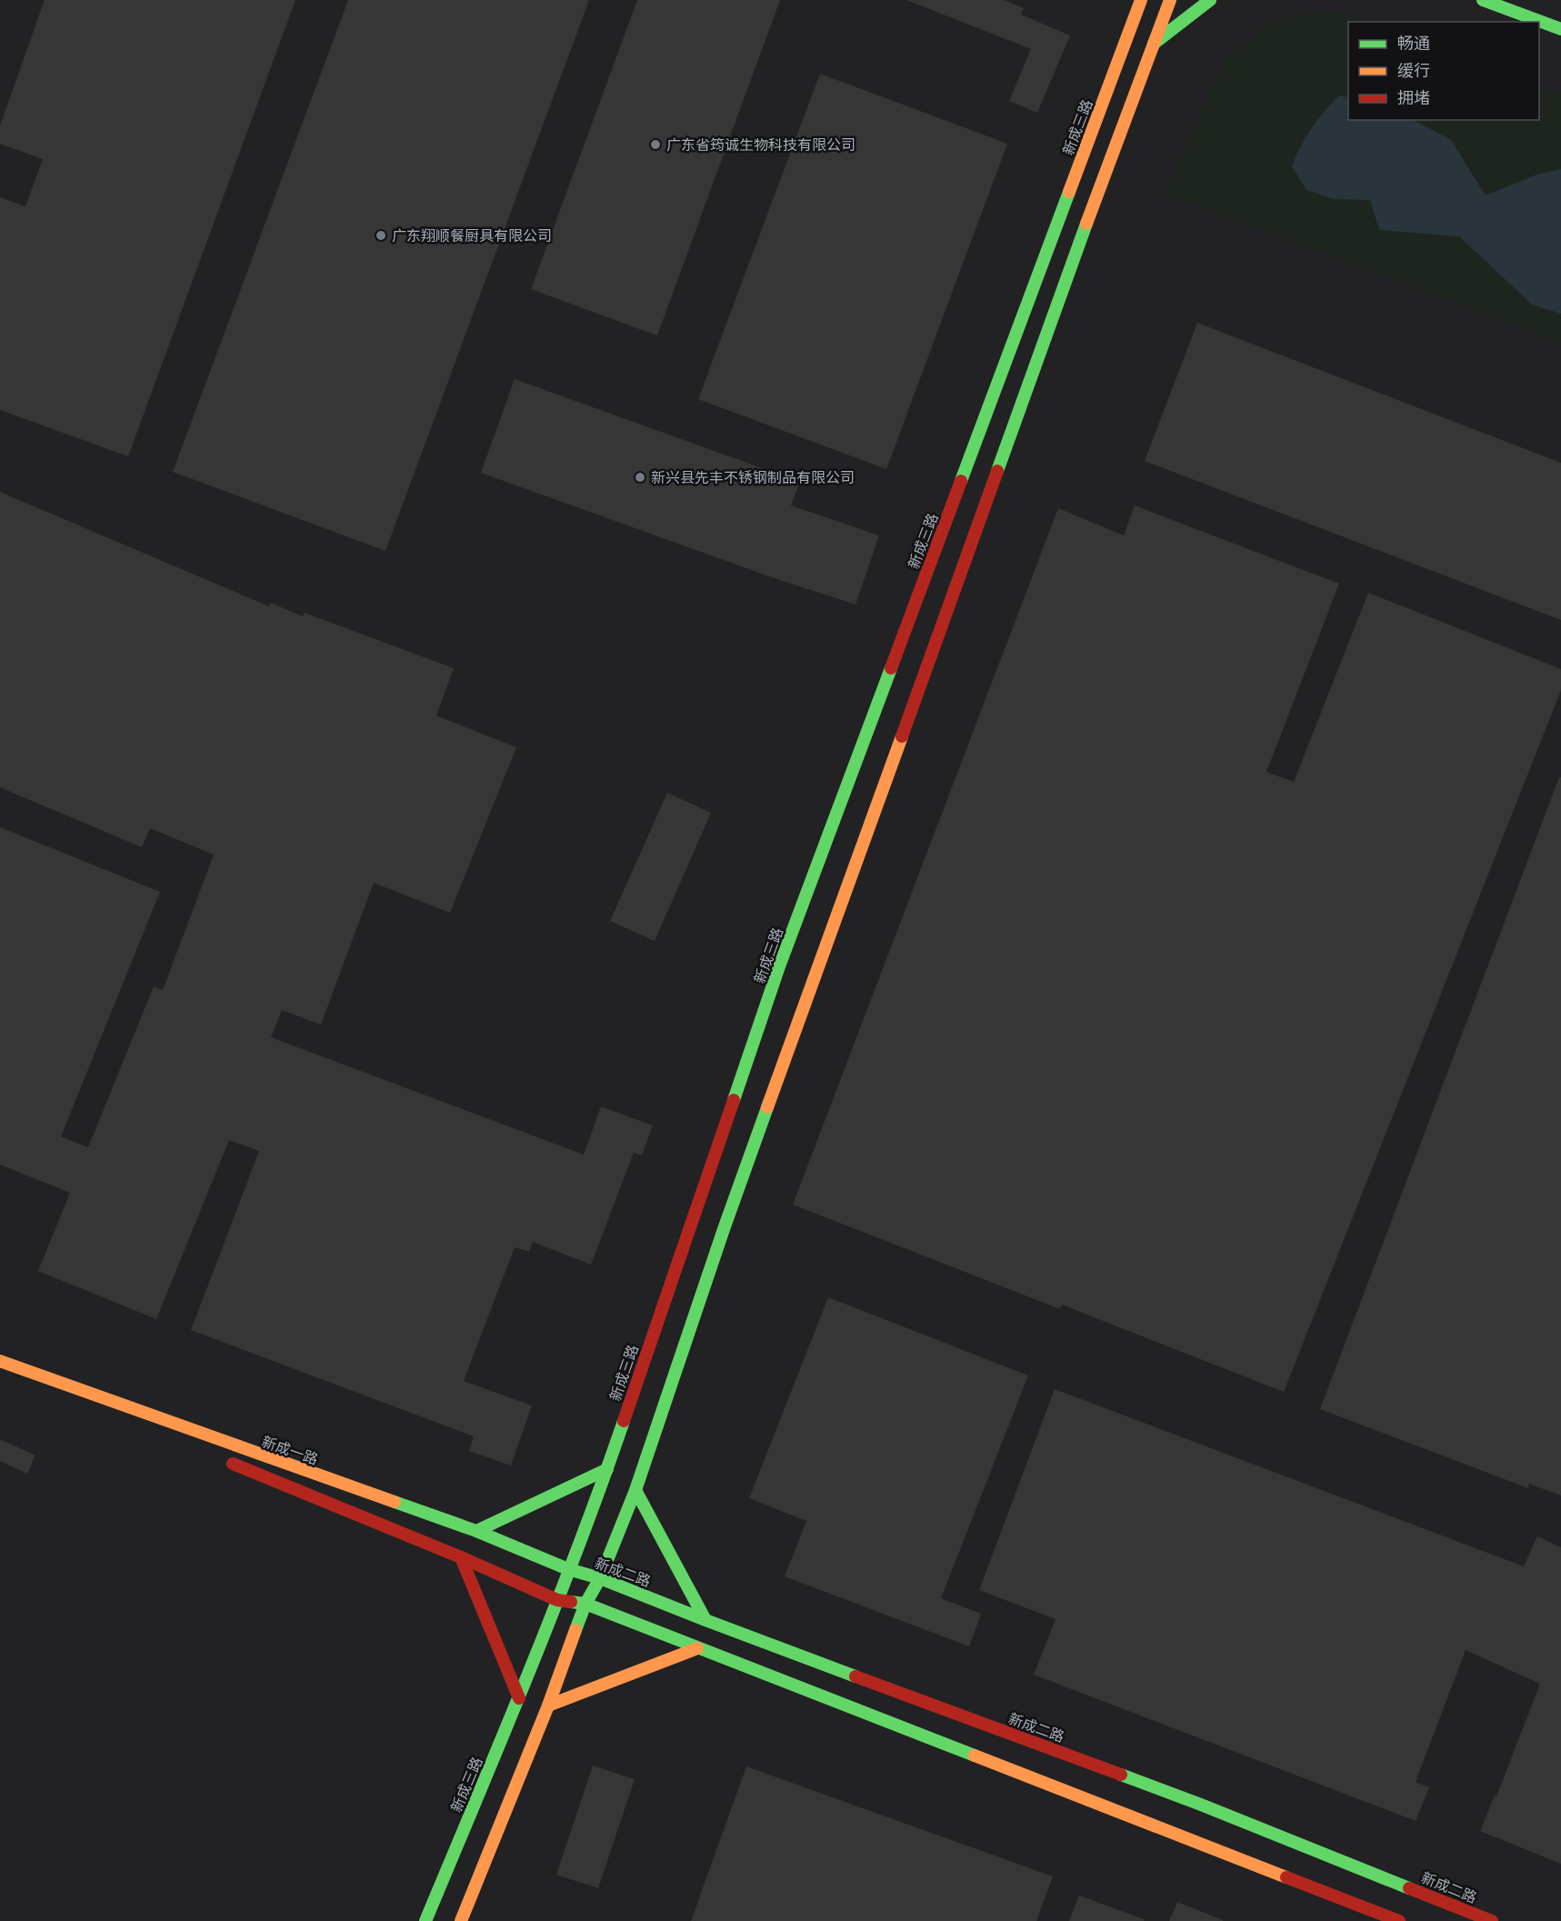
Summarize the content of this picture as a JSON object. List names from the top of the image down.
{
  "streets": {
    "street": ["新成三路", "新成一路", "新成二路"]
  },
  "crossings": [
    ["新成三路", "新成一路"],
    ["新成三路", "新成二路"],
    ["新成一路", "新成二路"]
  ],
  "places": ["广东省筠诚生物科技有限公司", "广东翔顺餐厨具有限公司", "新兴县先丰不锈钢制品有限公司"],
  "legend": ["畅通", "缓行", "拥堵"]
}
